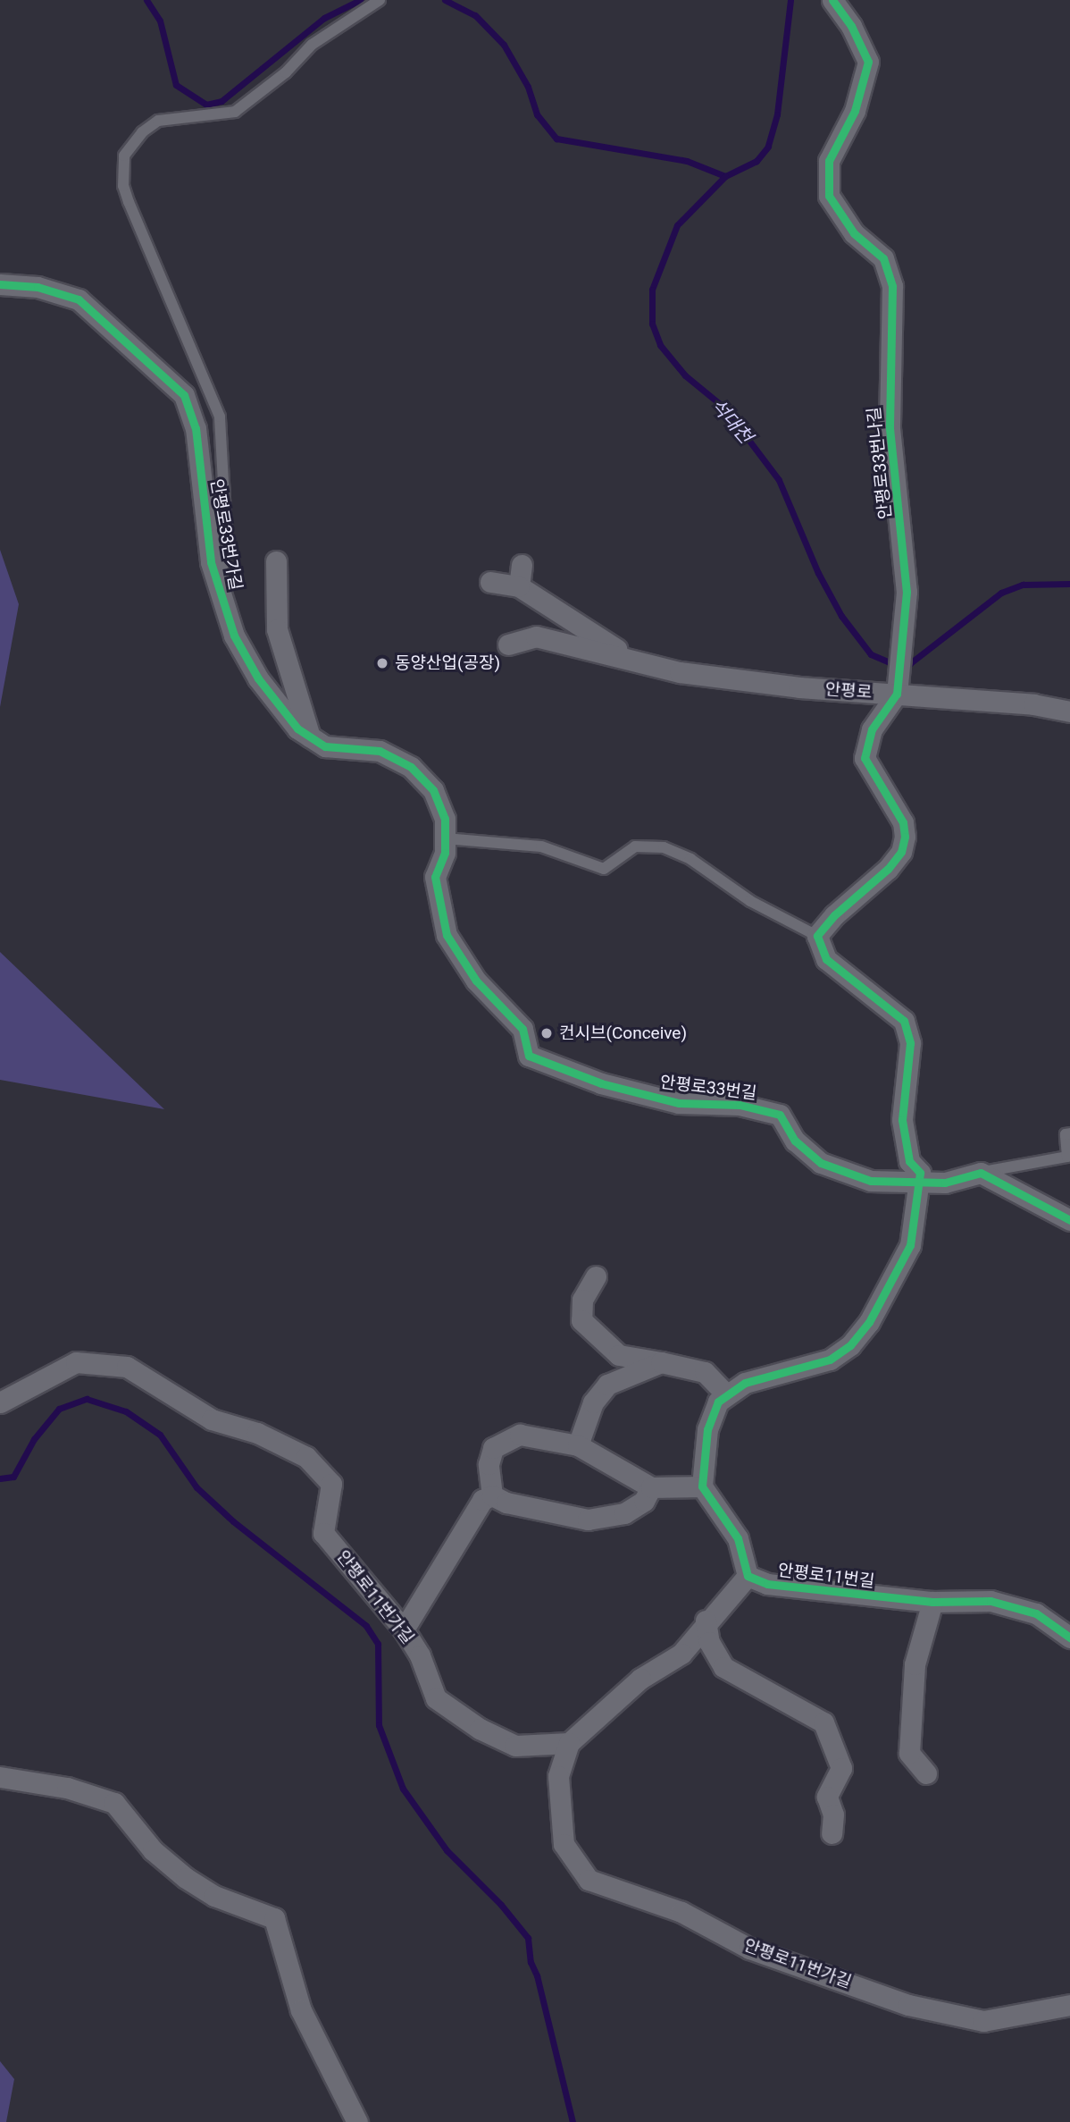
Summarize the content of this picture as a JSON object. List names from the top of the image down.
{
  "streets": {
    "street": [
      "안평로33번나길",
      "안평로33번가길",
      "안평로",
      "안평로33번길",
      "안평로11번길",
      "안평로11번가길"
    ]
  },
  "crossings": [
    ["안평로33번나길", "안평로"],
    ["안평로33번가길", "안평로33번길"]
  ],
  "water": ["석대천"],
  "places": ["동양산업(공장)", "컨시브(Conceive)"]
}
